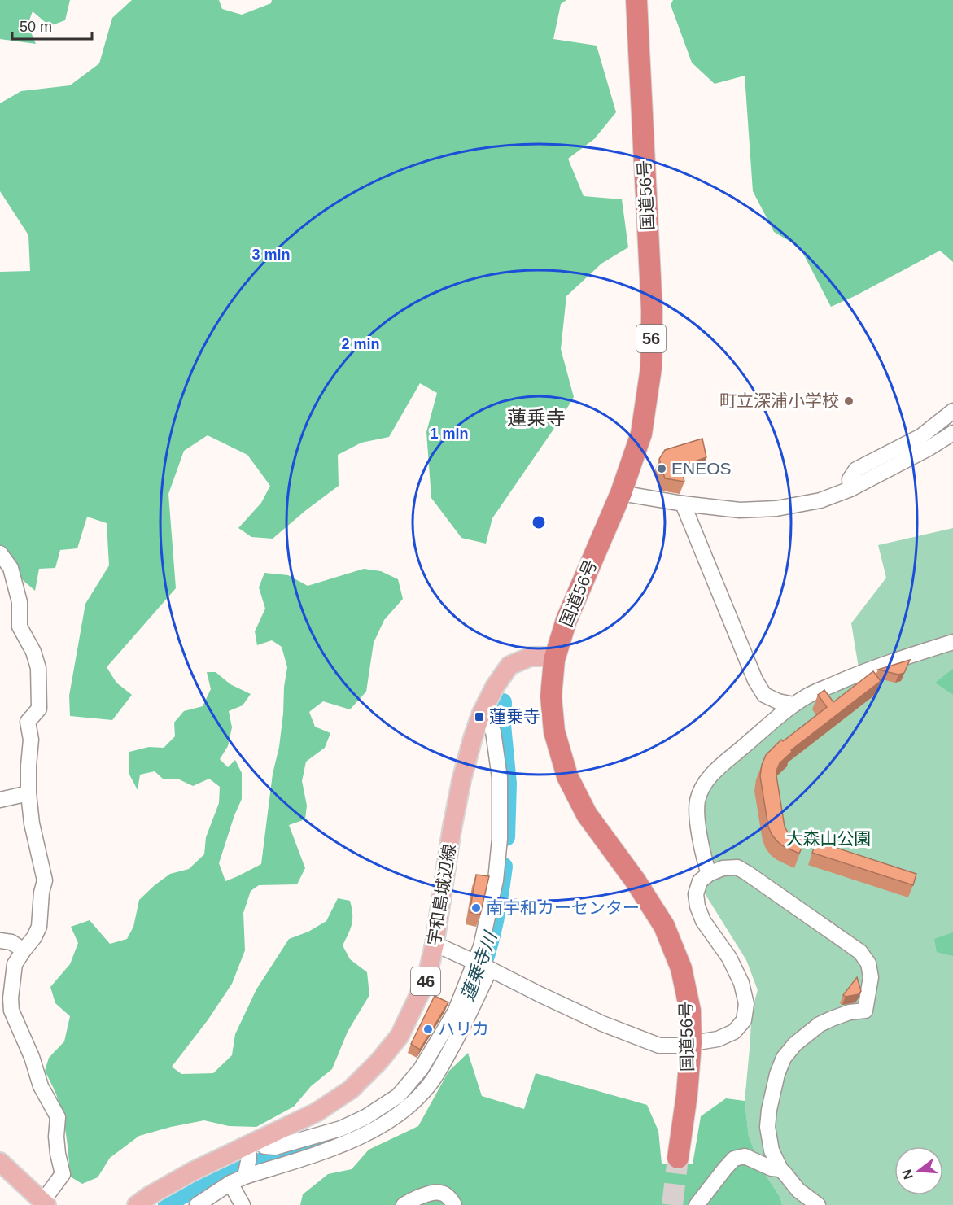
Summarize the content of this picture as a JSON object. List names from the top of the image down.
{
  "streets": {
    "highway": ["国道56号", "56"],
    "main road": ["宇和島城辺線", "46"]
  },
  "crossings": [
    ["国道56号", "宇和島城辺線"]
  ],
  "districts": ["蓮乗寺"],
  "water": ["蓮乗寺川"],
  "parks": ["大森山公園"],
  "places": {
    "other": [
      "町立深浦小学校",
      "ENEOS",
      "南宇和カーセンター",
      "ハリカ"
    ],
    "transit": ["蓮乗寺"]
  },
  "scale_bar": "50 m",
  "north": "left",
  "rings": ["3 min", "2 min", "1 min"]
}
